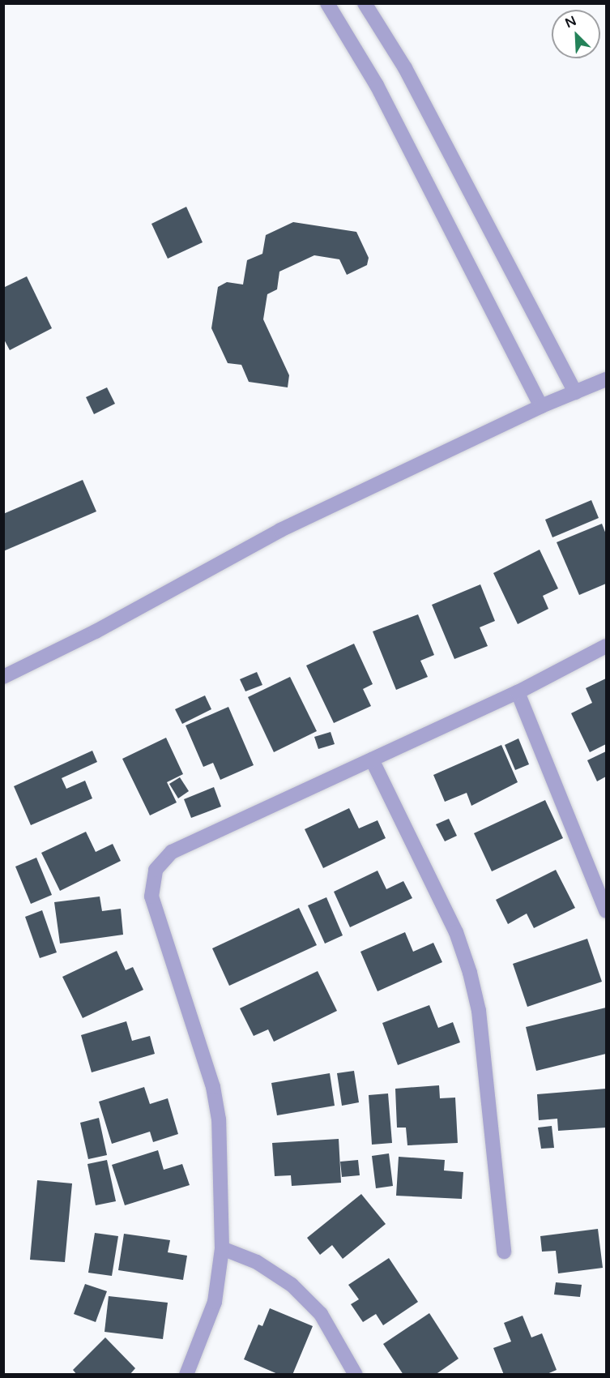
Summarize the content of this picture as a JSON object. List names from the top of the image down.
{
  "north": "top left"
}
